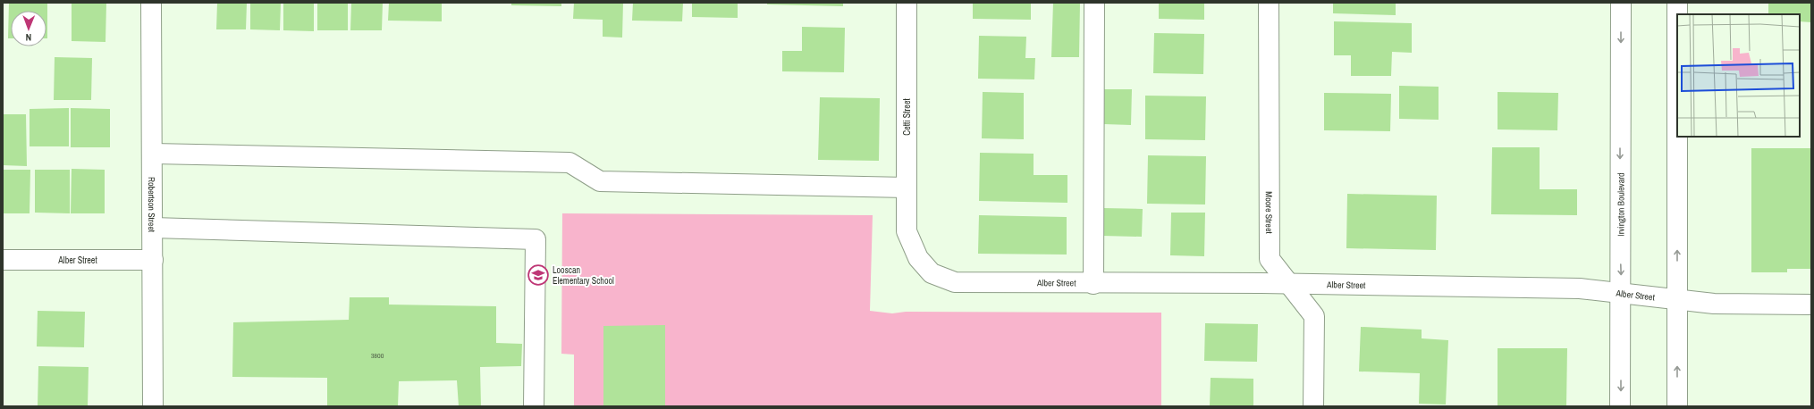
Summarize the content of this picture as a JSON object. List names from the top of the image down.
{
  "streets": {
    "street": [
      "Cetti Street",
      "Robertson Street",
      "Irvington Boulevard",
      "Moore Street",
      "Alber Street"
    ]
  },
  "crossings": [
    ["Cetti Street", "Alber Street"],
    ["Robertson Street", "Alber Street"],
    ["Irvington Boulevard", "Alber Street"],
    ["Moore Street", "Alber Street"]
  ],
  "places": {
    "school or university": ["Looscan Elementary School"]
  },
  "house_numbers": ["3800"],
  "north": "bottom"
}
